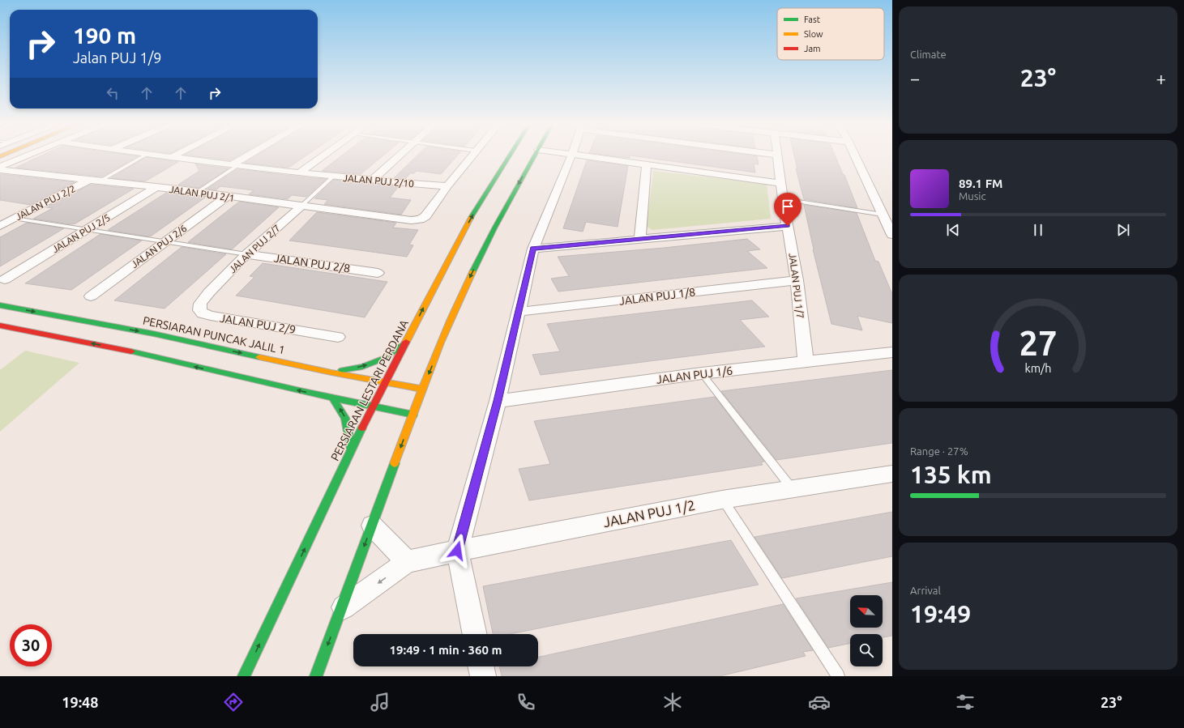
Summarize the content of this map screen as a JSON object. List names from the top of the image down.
{
  "streets": {
    "main road": ["PERSIARAN PUNCAK JALIL 1", "PERSIARAN LESTARI PERDANA"],
    "street": [
      "JALAN PUJ 2/10",
      "JALAN PUJ 2/1",
      "JALAN PUJ 2/2",
      "JALAN PUJ 2/5",
      "JALAN PUJ 2/6",
      "JALAN PUJ 2/7",
      "JALAN PUJ 2/8",
      "JALAN PUJ 1/7",
      "JALAN PUJ 1/8",
      "JALAN PUJ 2/9",
      "JALAN PUJ 1/6",
      "JALAN PUJ 1/2"
    ]
  },
  "crossings": [
    ["JALAN PUJ 2/10", "JALAN PUJ 2/1"],
    ["JALAN PUJ 2/1", "JALAN PUJ 2/2"],
    ["JALAN PUJ 2/1", "JALAN PUJ 2/5"],
    ["JALAN PUJ 2/1", "JALAN PUJ 2/6"],
    ["JALAN PUJ 2/1", "JALAN PUJ 2/7"],
    ["JALAN PUJ 2/7", "JALAN PUJ 2/8"],
    ["JALAN PUJ 2/7", "JALAN PUJ 2/9"],
    ["JALAN PUJ 1/7", "JALAN PUJ 1/8"],
    ["JALAN PUJ 1/7", "JALAN PUJ 1/6"],
    ["PERSIARAN PUNCAK JALIL 1", "PERSIARAN LESTARI PERDANA"]
  ],
  "legend": ["Fast", "Slow", "Jam"],
  "north": "top left",
  "page": {
    "tile": [
      "Climate",
      ["Range · 27%", "135 km"],
      ["Arrival", "19:49"]
    ],
    "turn": ["190 m", "Jalan PUJ 1/9"],
    "heat": ["−", "23°", "+"],
    "song": ["89.1 FM", "Music"],
    "limit": "30",
    "trip": "19:49 · 1 min · 360 m",
    "tabs": ["19:48", "23°"],
    "gauge": ["27", "km/h"]
  }
}
